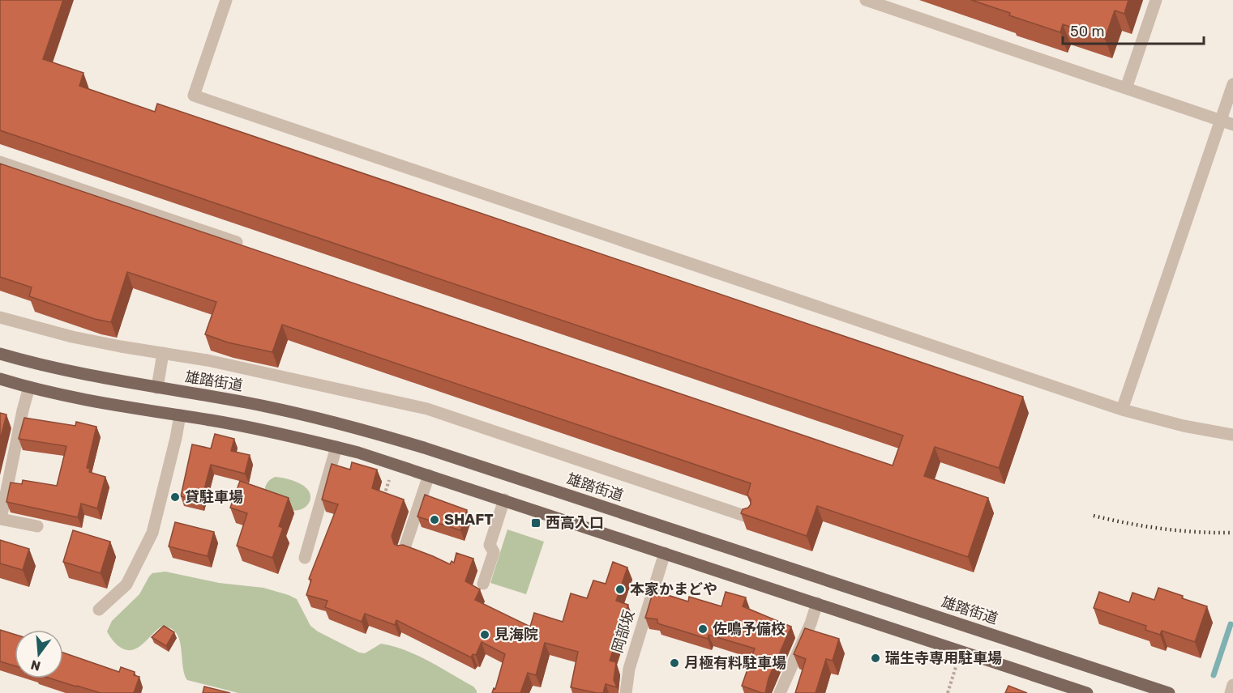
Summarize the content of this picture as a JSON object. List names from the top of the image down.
{
  "streets": {
    "main road": ["雄踏街道"],
    "street": ["岡部坂"]
  },
  "places": {
    "other": [
      "貸駐車場",
      "SHAFT",
      "本家かまどや",
      "佐鳴予備校",
      "見海院",
      "瑞生寺専用駐車場",
      "月極有料駐車場"
    ],
    "transit": ["西高入口"]
  },
  "scale_bar": "50 m",
  "north": "bottom"
}
